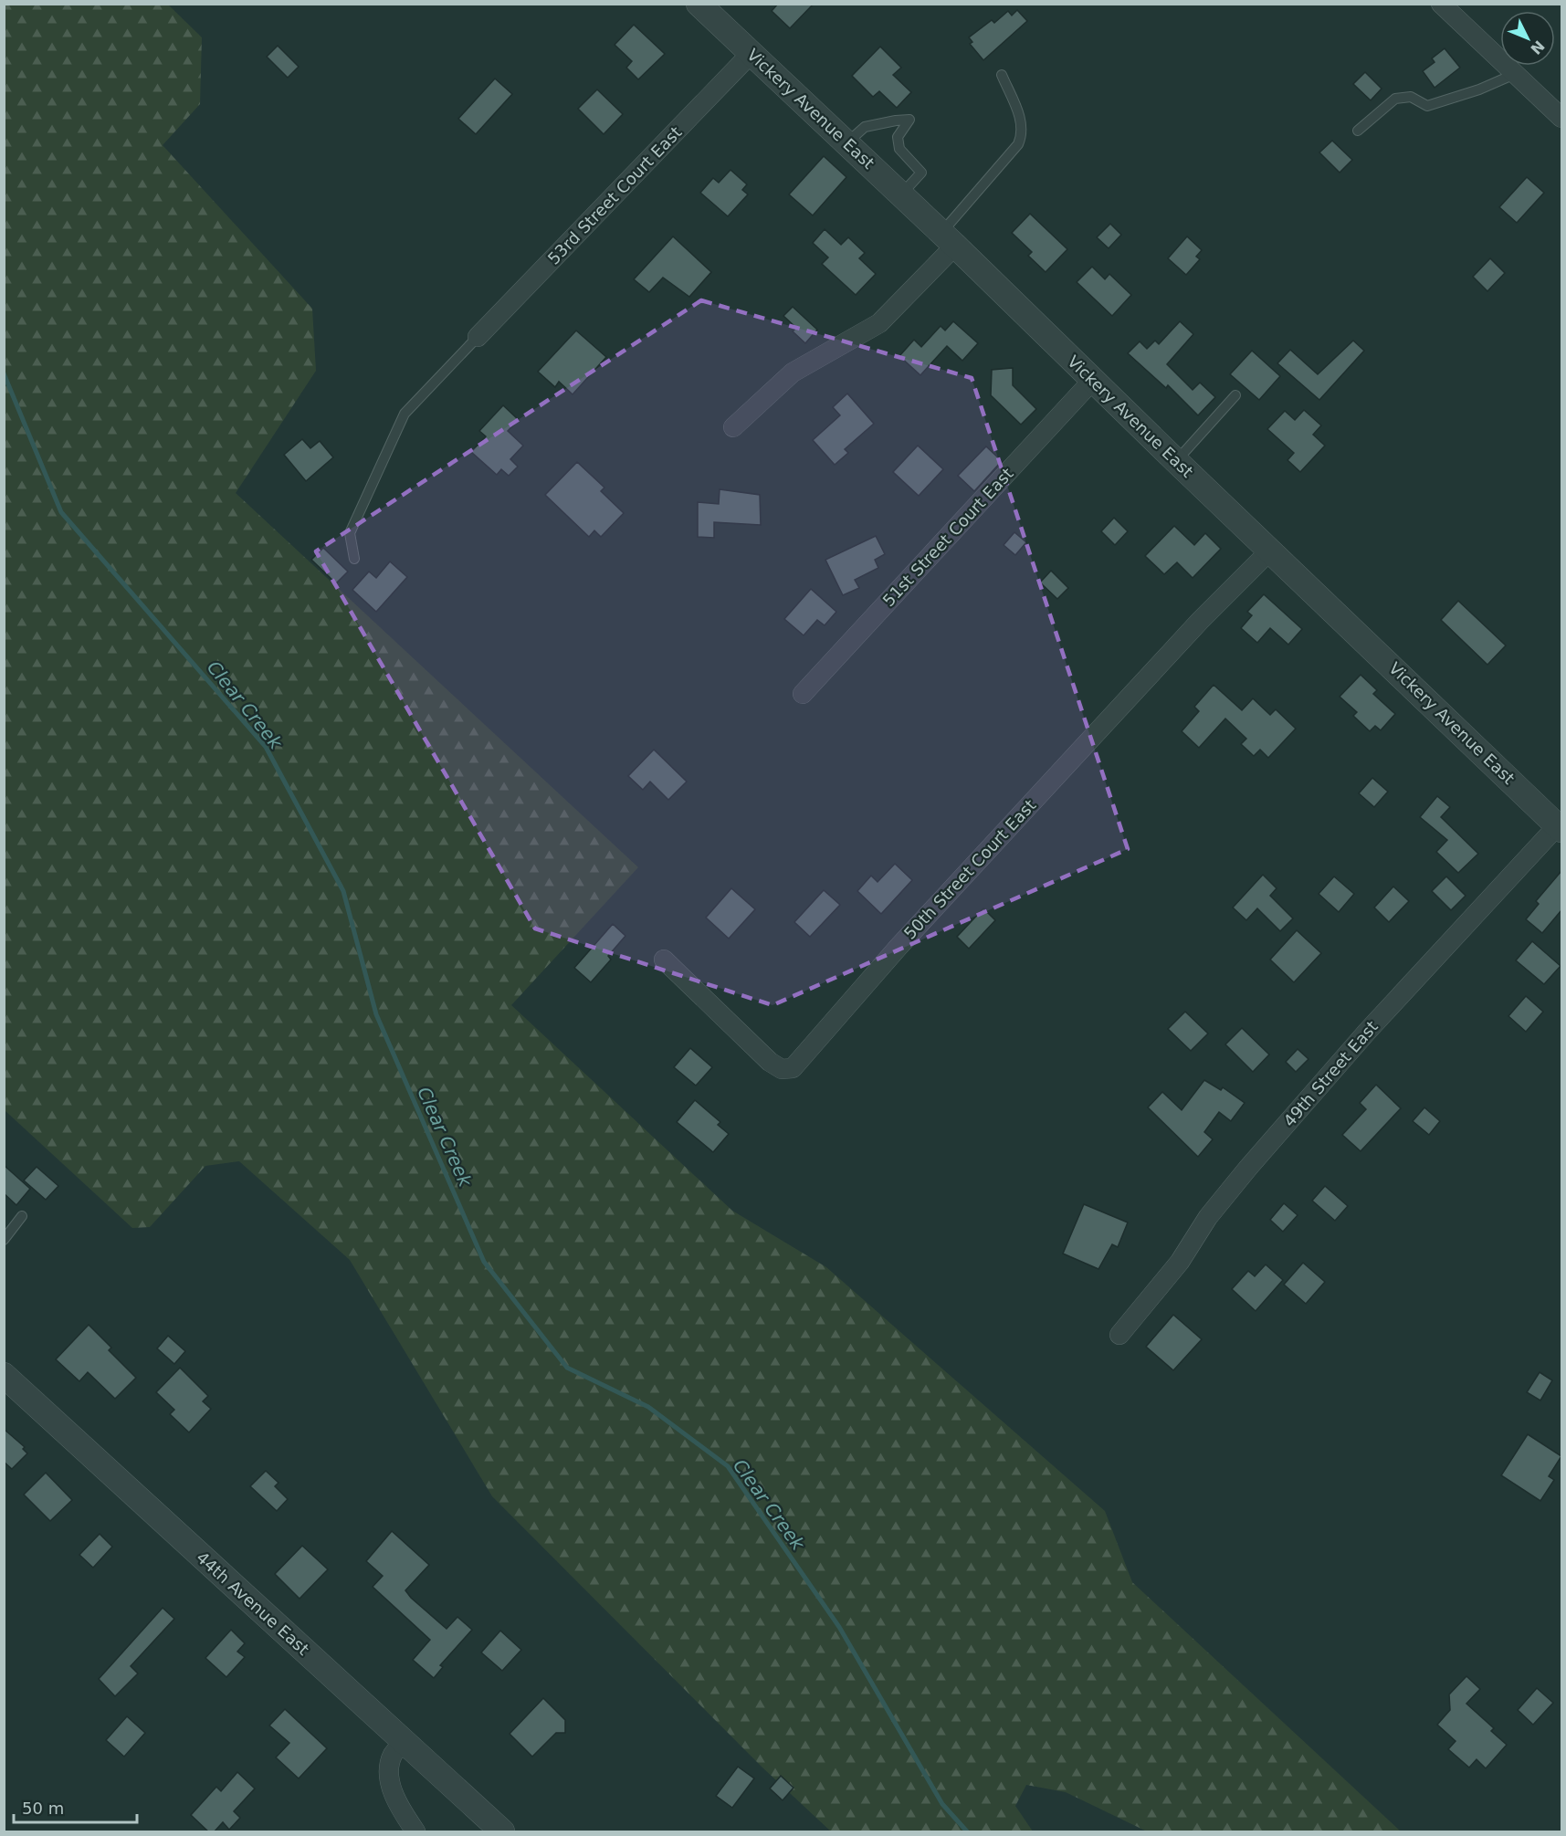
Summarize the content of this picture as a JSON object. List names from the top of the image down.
{
  "streets": {
    "street": [
      "Vickery Avenue East",
      "53rd Street Court East",
      "51st Street Court East",
      "50th Street Court East",
      "49th Street East",
      "44th Avenue East"
    ]
  },
  "crossings": [
    ["Vickery Avenue East", "53rd Street Court East"],
    ["Vickery Avenue East", "51st Street Court East"],
    ["Vickery Avenue East", "50th Street Court East"],
    ["Vickery Avenue East", "49th Street East"]
  ],
  "water": ["Clear Creek"],
  "scale_bar": "50 m",
  "north": "bottom right"
}
